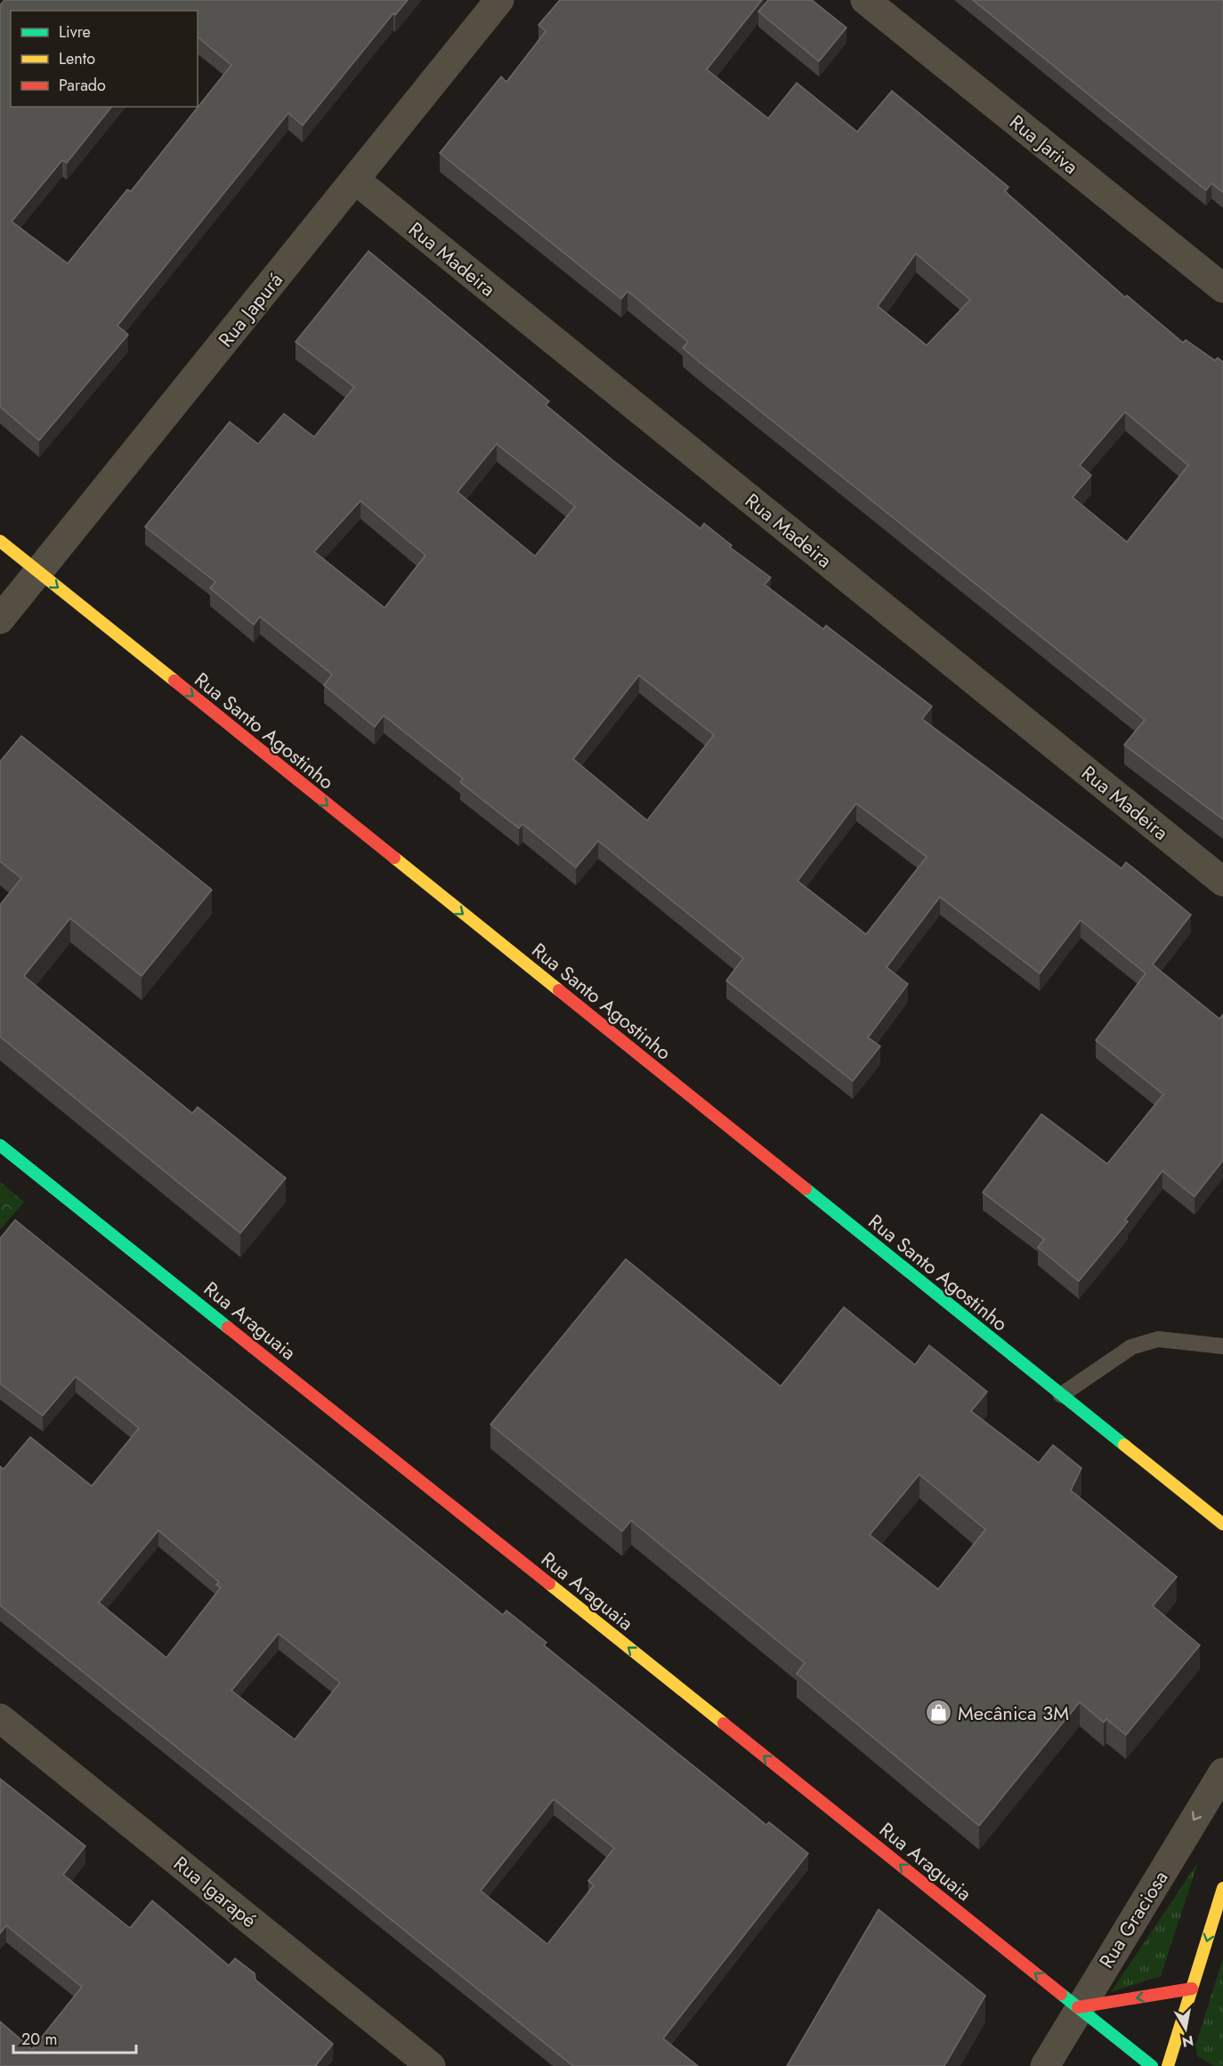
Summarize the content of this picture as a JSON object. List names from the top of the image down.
{
  "streets": {
    "main road": ["Rua Santo Agostinho", "Rua Araguaia"],
    "street": [
      "Rua Jariva",
      "Rua Madeira",
      "Rua Japurá",
      "Rua Igarapé",
      "Rua Graciosa"
    ]
  },
  "crossings": [
    ["Rua Madeira", "Rua Japurá"],
    ["Rua Japurá", "Rua Santo Agostinho"],
    ["Rua Araguaia", "Rua Graciosa"]
  ],
  "one_way": ["Rua Santo Agostinho", "Rua Araguaia", "Rua Graciosa"],
  "places": {
    "shop": ["Mecânica 3M"]
  },
  "legend": ["Livre", "Lento", "Parado"],
  "scale_bar": "20 m",
  "north": "bottom"
}
